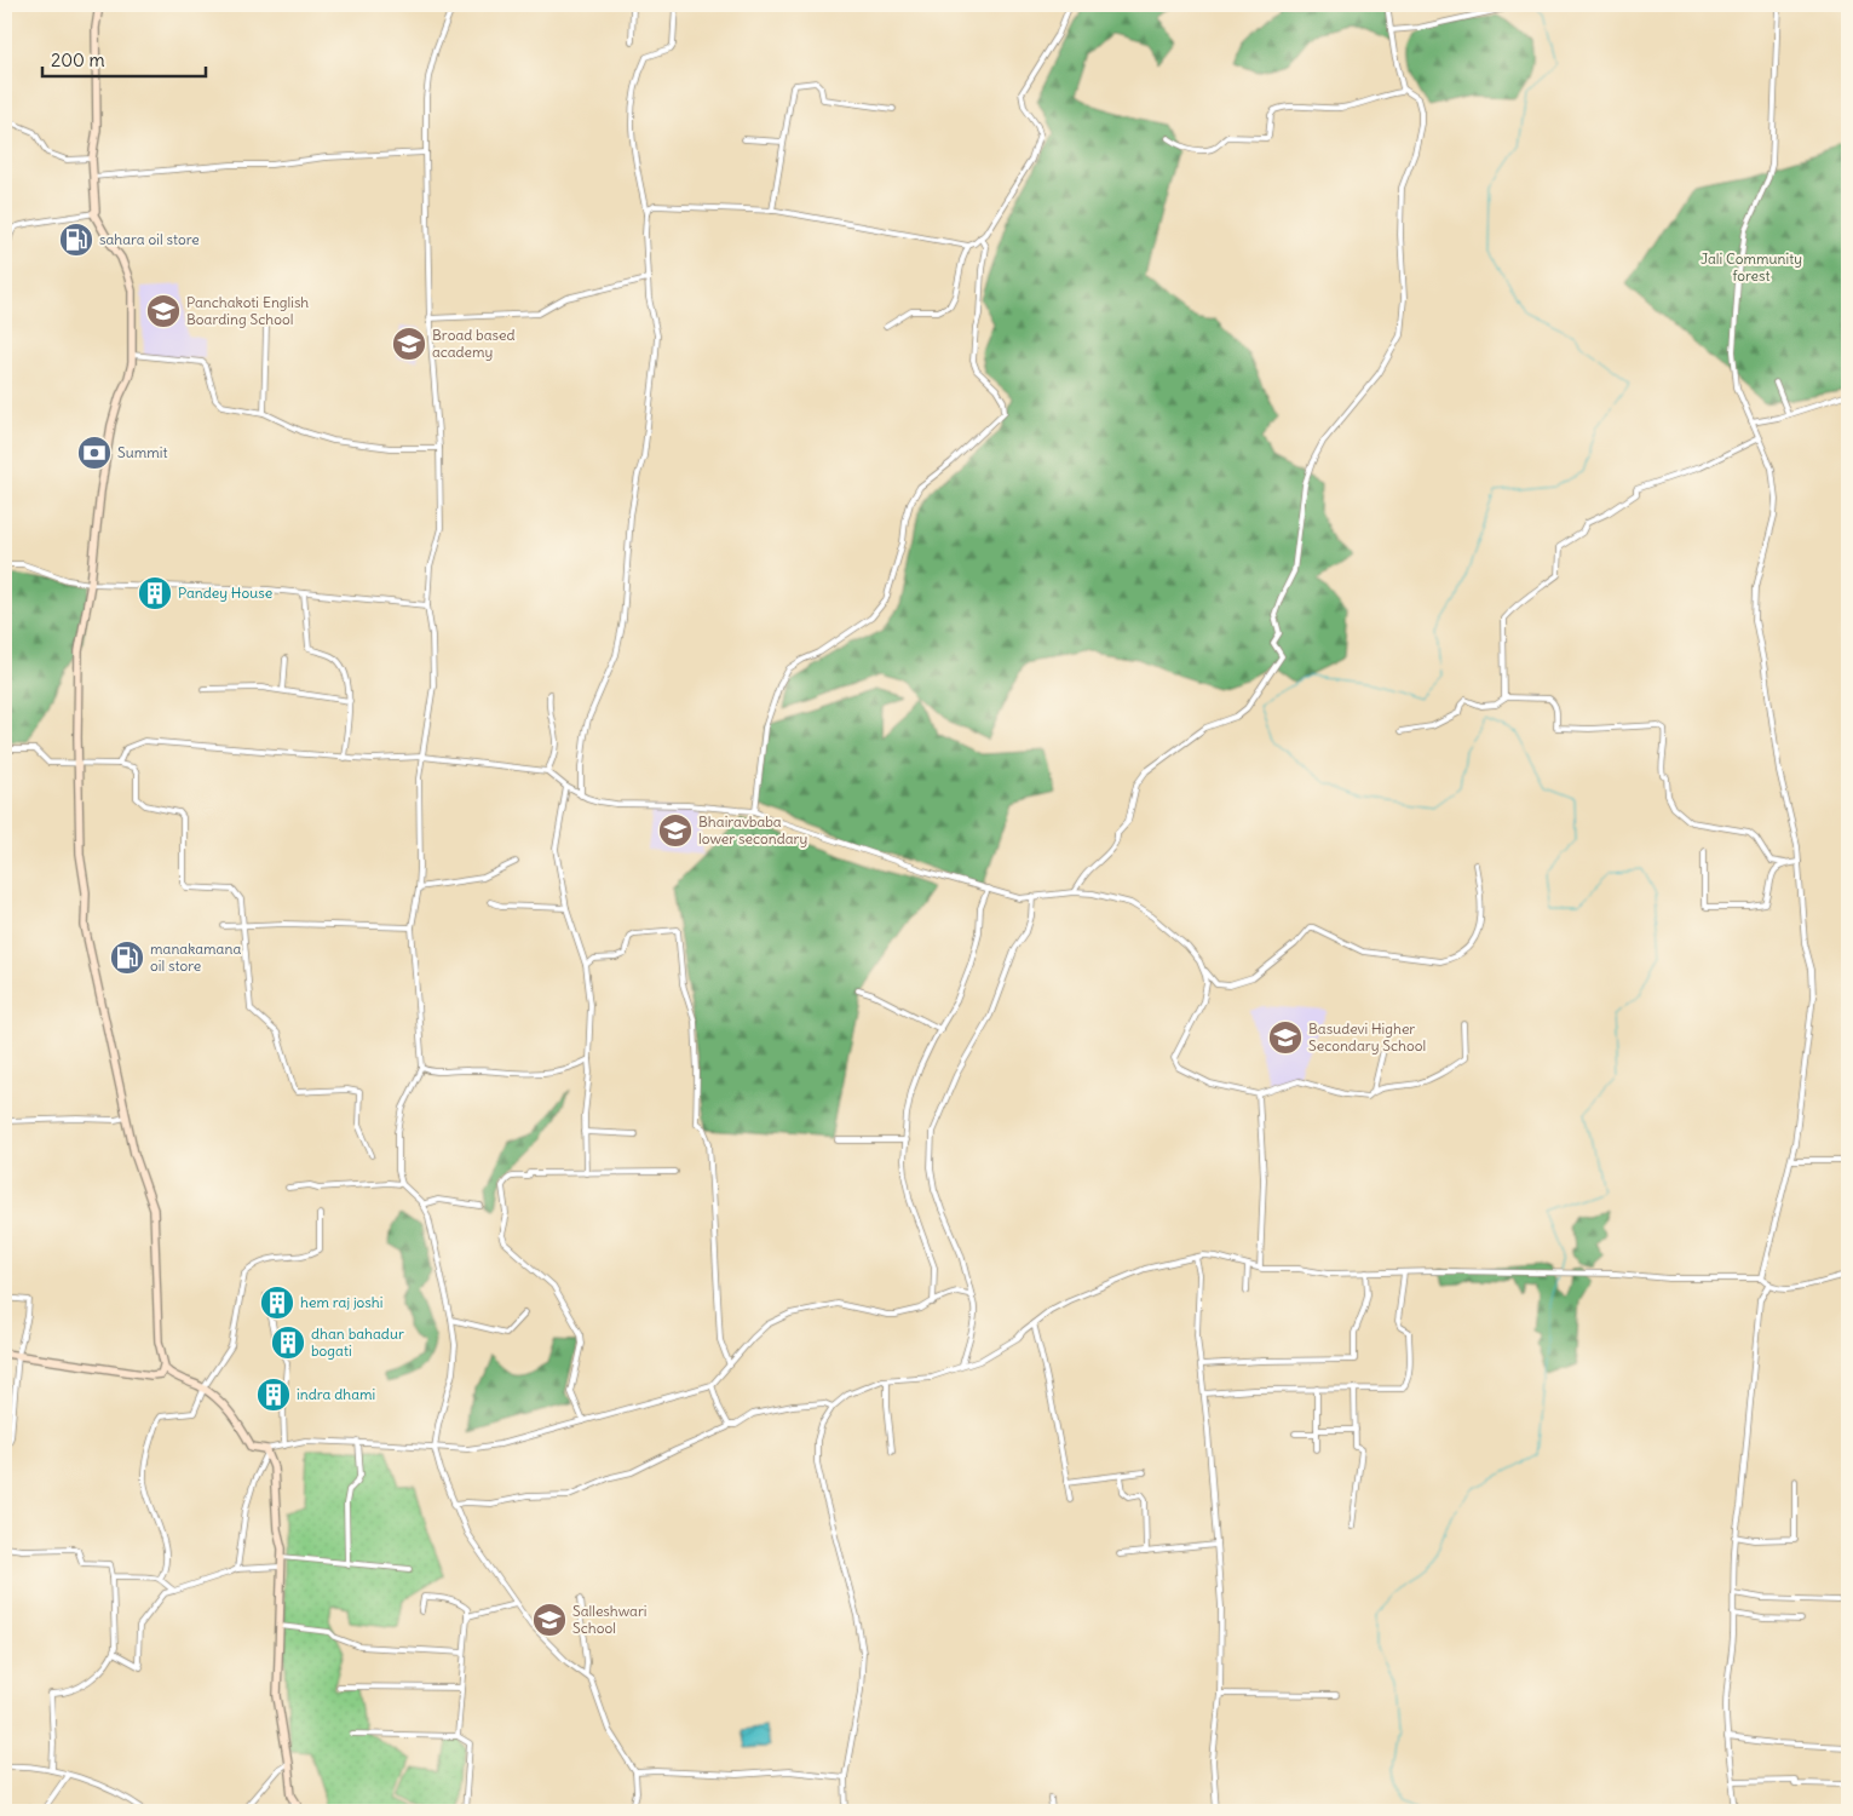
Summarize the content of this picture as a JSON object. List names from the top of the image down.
{
  "parks": ["Jali Community forest"],
  "places": {
    "fuel station": ["sahara oil store", "manakamana oil store"],
    "school or university": [
      "Panchakoti English Boarding School",
      "Broad based academy",
      "Bhairavbaba lower secondary",
      "Basudevi Higher Secondary School",
      "Salleshwari School"
    ],
    "bank": ["Summit"],
    "building": [
      "Pandey House",
      "hem raj joshi",
      "dhan bahadur bogati",
      "indra dhami"
    ]
  },
  "scale_bar": "200 m"
}
